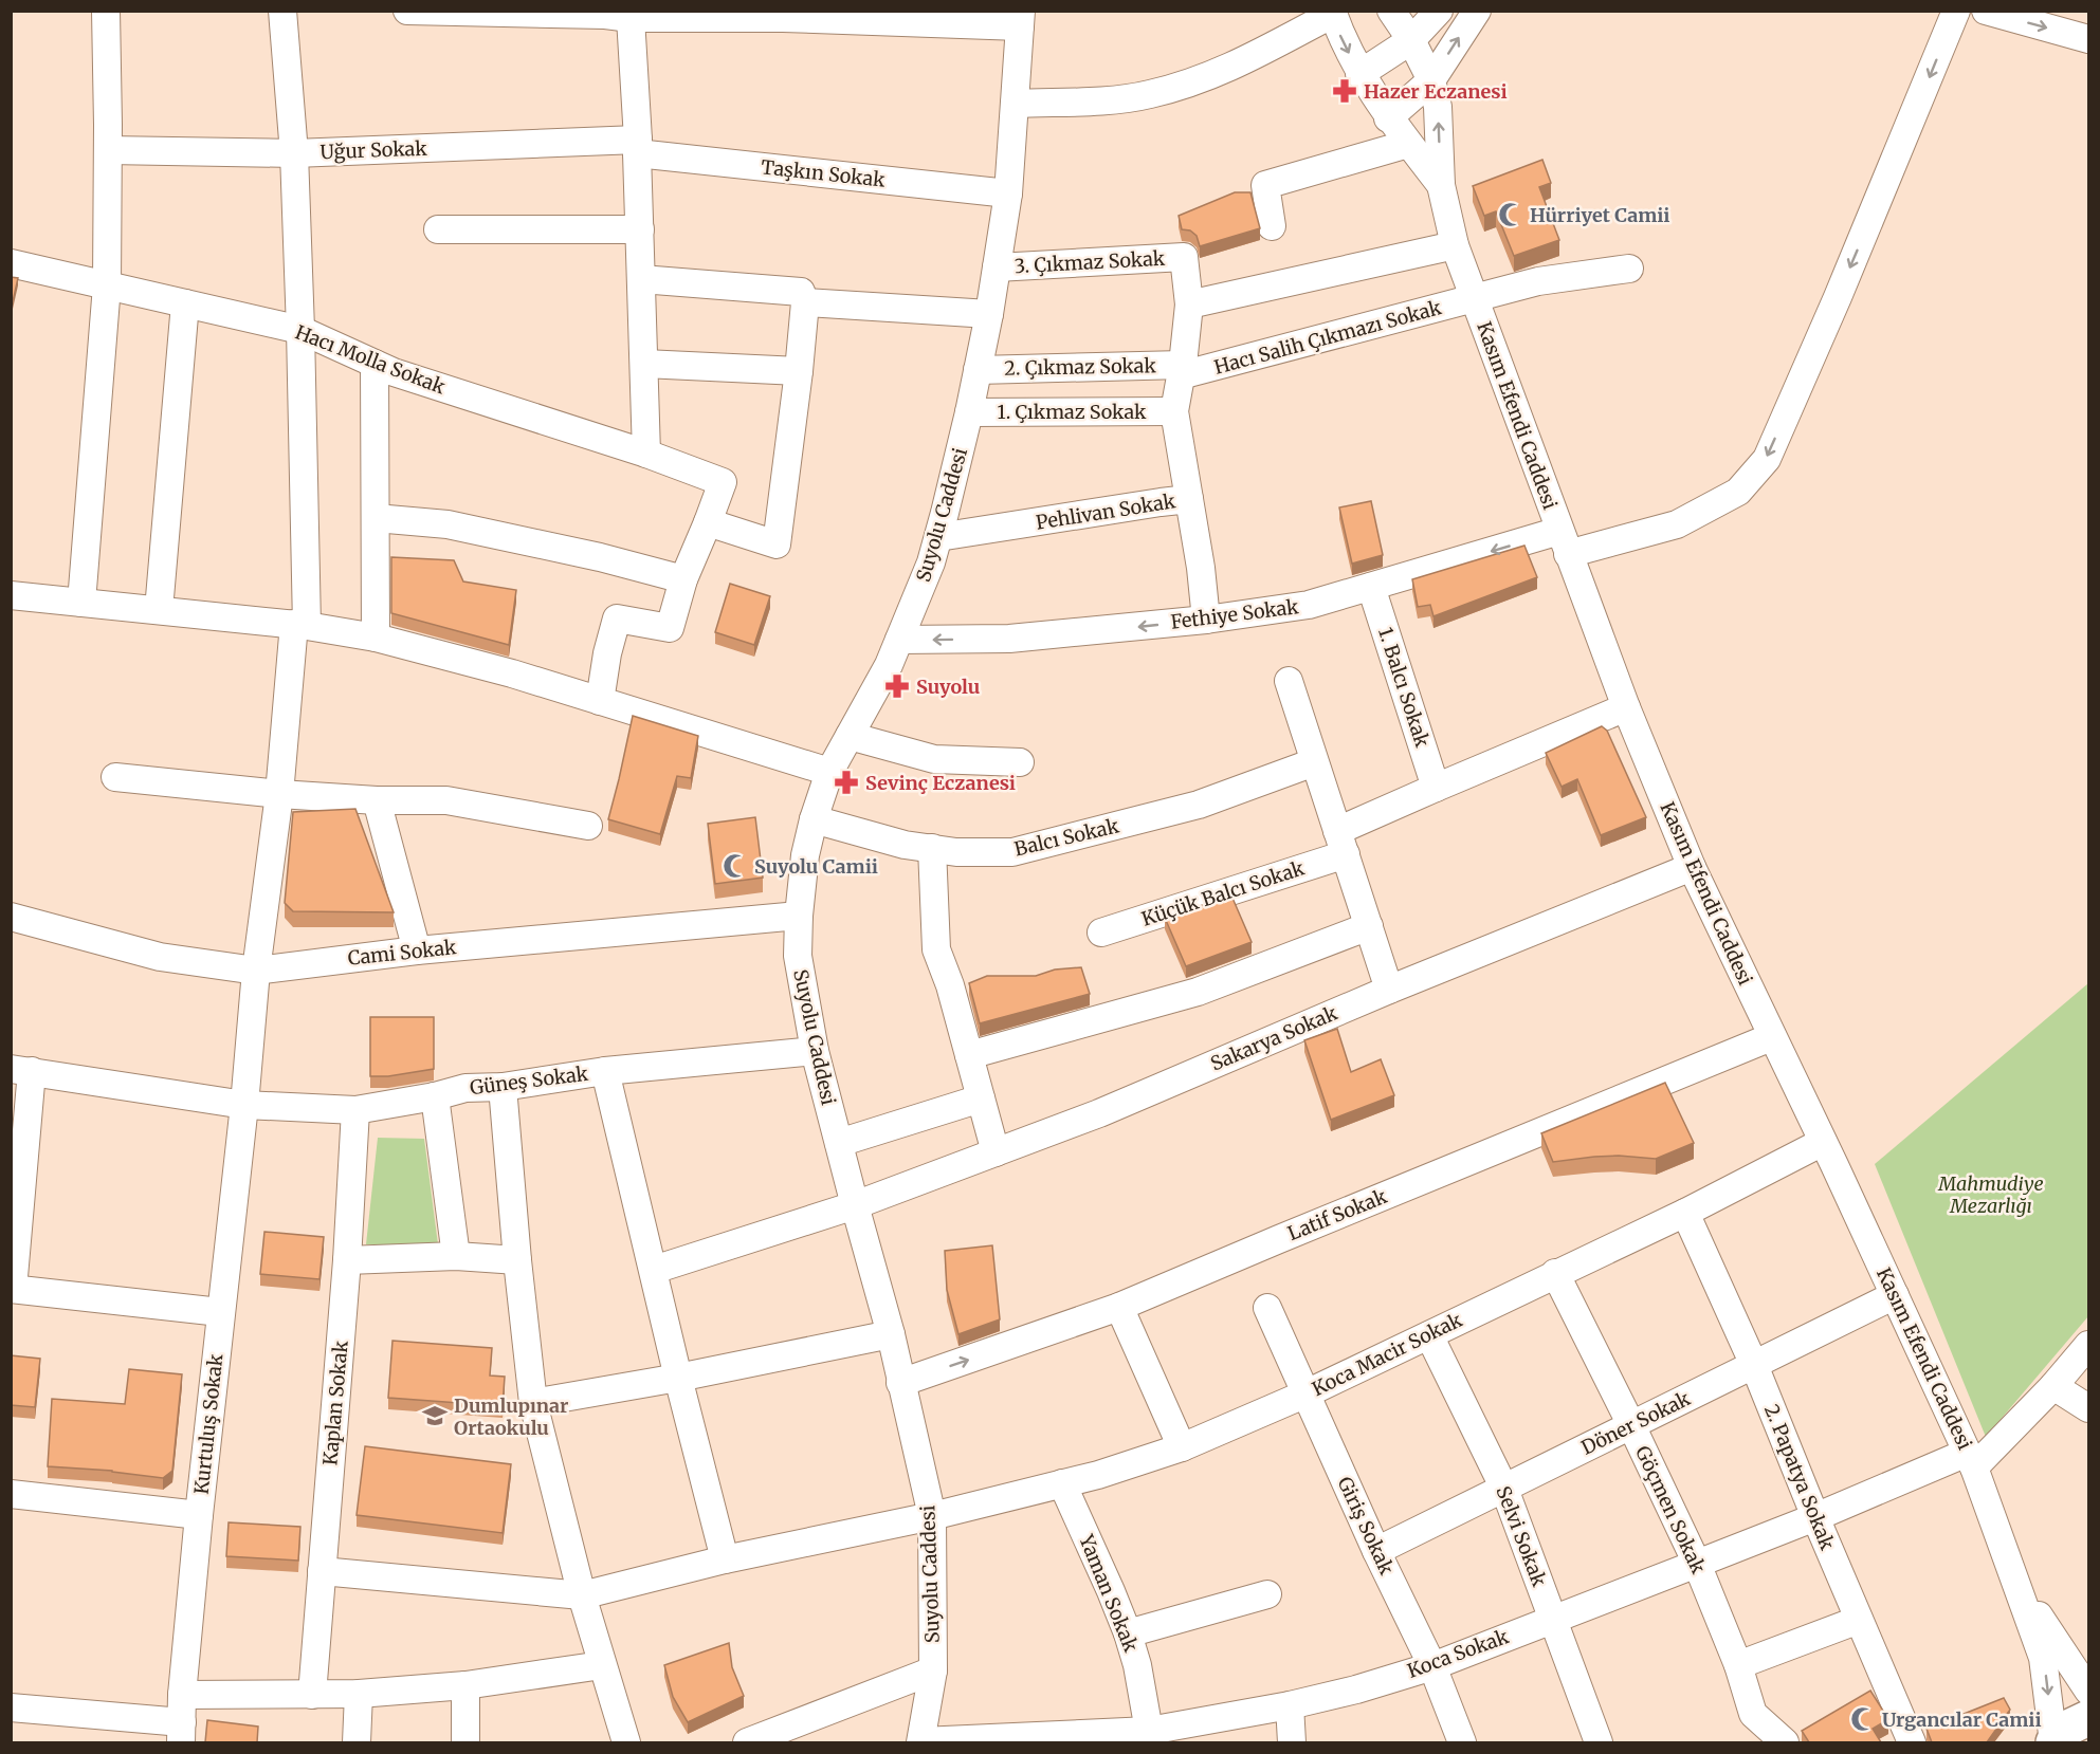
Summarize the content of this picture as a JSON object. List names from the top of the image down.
{
  "streets": {
    "street": [
      "Uğur Sokak",
      "Taşkın Sokak",
      "3. Çıkmaz Sokak",
      "Hacı Salih Çıkmazı Sokak",
      "Hacı Molla Sokak",
      "2. Çıkmaz Sokak",
      "1. Çıkmaz Sokak",
      "Kasım Efendi Caddesi",
      "Pehlivan Sokak",
      "Suyolu Caddesi",
      "Fethiye Sokak",
      "1. Balcı Sokak",
      "Balcı Sokak",
      "Küçük Balcı Sokak",
      "Cami Sokak",
      "Sakarya Sokak",
      "Güneş Sokak",
      "Latif Sokak",
      "Koca Macir Sokak",
      "Kaplan Sokak",
      "Döner Sokak",
      "Kurtuluş Sokak",
      "2. Papatya Sokak",
      "Göçmen Sokak",
      "Giriş Sokak",
      "Selvi Sokak",
      "Yaman Sokak",
      "Koca Sokak"
    ]
  },
  "crossings": [
    ["Uğur Sokak", "Taşkın Sokak"],
    ["Uğur Sokak", "Kurtuluş Sokak"],
    ["Taşkın Sokak", "Suyolu Caddesi"],
    ["3. Çıkmaz Sokak", "Suyolu Caddesi"],
    ["Hacı Salih Çıkmazı Sokak", "2. Çıkmaz Sokak"],
    ["Hacı Salih Çıkmazı Sokak", "Kasım Efendi Caddesi"],
    ["Hacı Molla Sokak", "Kurtuluş Sokak"],
    ["2. Çıkmaz Sokak", "Suyolu Caddesi"],
    ["1. Çıkmaz Sokak", "Suyolu Caddesi"],
    ["Kasım Efendi Caddesi", "Fethiye Sokak"],
    ["Kasım Efendi Caddesi", "Sakarya Sokak"],
    ["Kasım Efendi Caddesi", "Latif Sokak"],
    ["Kasım Efendi Caddesi", "Koca Macir Sokak"],
    ["Kasım Efendi Caddesi", "Döner Sokak"],
    ["Kasım Efendi Caddesi", "Koca Sokak"],
    ["Pehlivan Sokak", "Suyolu Caddesi"],
    ["Pehlivan Sokak", "Fethiye Sokak"],
    ["Suyolu Caddesi", "Fethiye Sokak"],
    ["Suyolu Caddesi", "Balcı Sokak"],
    ["Suyolu Caddesi", "Cami Sokak"],
    ["Suyolu Caddesi", "Sakarya Sokak"],
    ["Suyolu Caddesi", "Güneş Sokak"],
    ["Suyolu Caddesi", "Latif Sokak"],
    ["Suyolu Caddesi", "Koca Macir Sokak"],
    ["Suyolu Caddesi", "Koca Sokak"],
    ["Fethiye Sokak", "1. Balcı Sokak"],
    ["Cami Sokak", "Kurtuluş Sokak"],
    ["Güneş Sokak", "Kaplan Sokak"],
    ["Güneş Sokak", "Kurtuluş Sokak"],
    ["Koca Macir Sokak", "Kaplan Sokak"],
    ["Koca Macir Sokak", "2. Papatya Sokak"],
    ["Koca Macir Sokak", "Göçmen Sokak"],
    ["Koca Macir Sokak", "Giriş Sokak"],
    ["Koca Macir Sokak", "Selvi Sokak"],
    ["Koca Macir Sokak", "Yaman Sokak"],
    ["Döner Sokak", "2. Papatya Sokak"],
    ["Döner Sokak", "Göçmen Sokak"],
    ["Döner Sokak", "Giriş Sokak"],
    ["Döner Sokak", "Selvi Sokak"],
    ["2. Papatya Sokak", "Koca Sokak"],
    ["Göçmen Sokak", "Koca Sokak"],
    ["Giriş Sokak", "Koca Sokak"],
    ["Selvi Sokak", "Koca Sokak"],
    ["Yaman Sokak", "Koca Sokak"]
  ],
  "one_way": ["Fethiye Sokak"],
  "parks": ["Mahmudiye Mezarlığı"],
  "places": {
    "pharmacy": ["Hazer Eczanesi", "Suyolu", "Sevinç Eczanesi"],
    "mosque": ["Hürriyet Camii", "Suyolu Camii", "Urgancılar Camii"],
    "school or university": ["Dumlupınar Ortaokulu"]
  }
}
